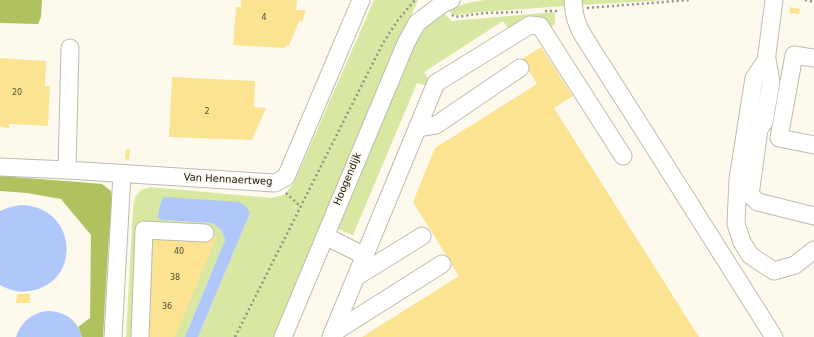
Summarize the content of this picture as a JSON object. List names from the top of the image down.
{
  "streets": {
    "street": ["Hoogendijk", "Van Hennaertweg"]
  },
  "house_numbers": [
    "4",
    "20",
    "2",
    "40",
    "38",
    "36"
  ]
}
